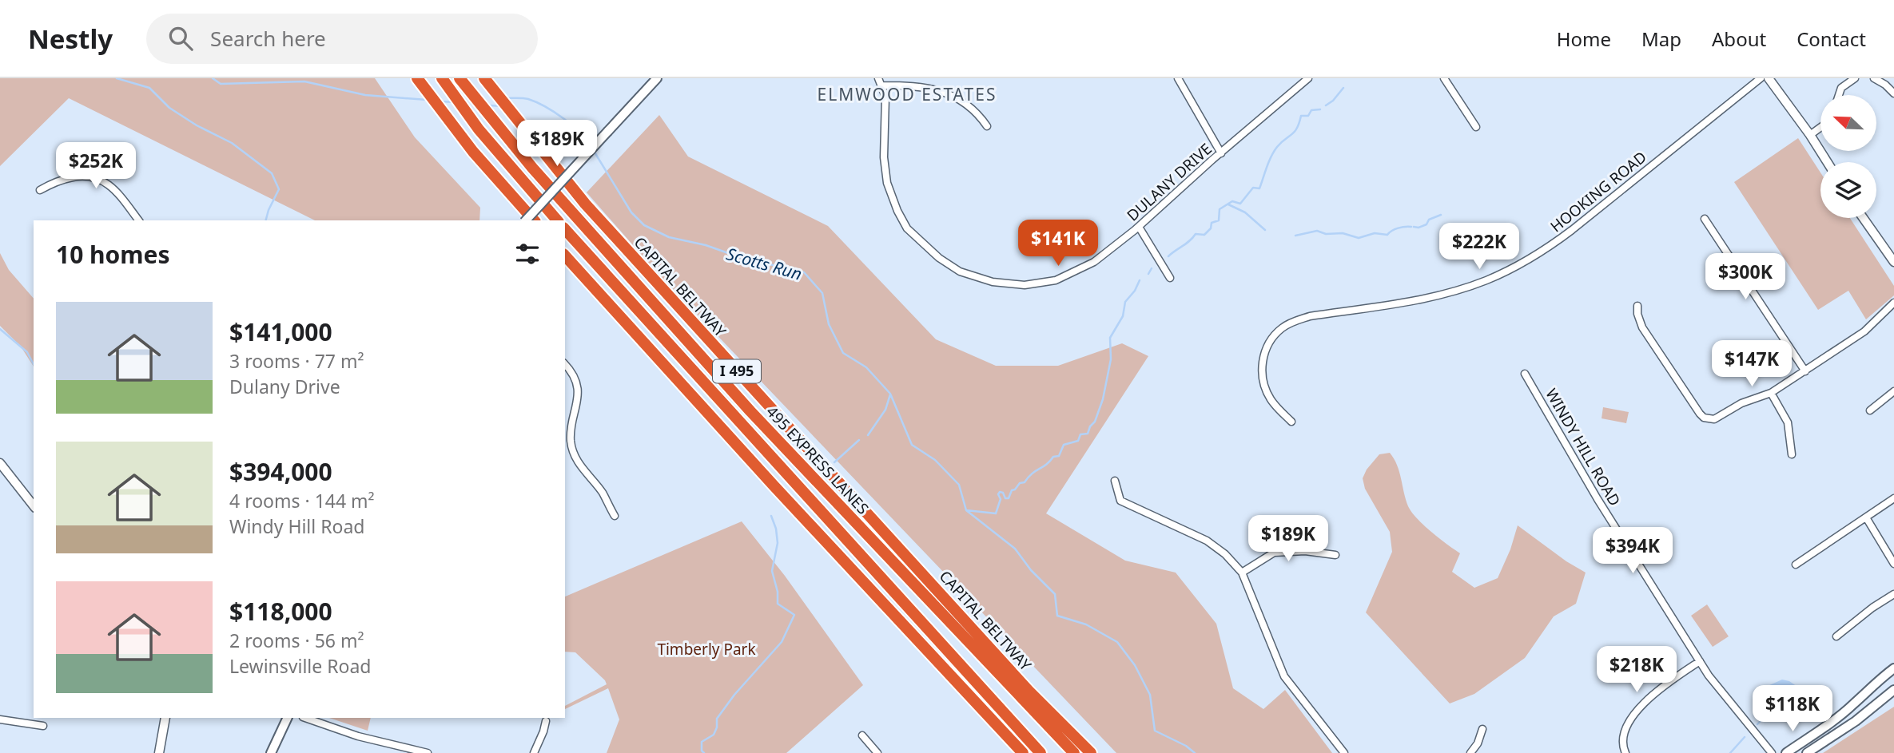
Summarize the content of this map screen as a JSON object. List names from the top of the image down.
{
  "streets": {
    "highway": ["CAPITAL BELTWAY", "I 495", "495 EXPRESS LANES"],
    "street": ["DULANY DRIVE", "HOOKING ROAD", "WINDY HILL ROAD"]
  },
  "districts": ["ELMWOOD ESTATES"],
  "water": ["Scotts Run"],
  "parks": ["Timberly Park"],
  "north": "top left",
  "page": {
    "header": "Nestly",
    "search": "Search here",
    "nav": [
      "Home",
      "Map",
      "About",
      "Contact"
    ],
    "price": [
      "$189K",
      "$252K",
      "$141K",
      "$222K",
      "$300K",
      "$147K",
      "$189K",
      "$394K",
      "$218K",
      "$118K"
    ],
    "heading": "10 homes",
    "list": [
      {
        "name": "$141,000",
        "note": "3 rooms · 77 m² · Dulany Drive"
      },
      {
        "name": "$394,000",
        "note": "4 rooms · 144 m² · Windy Hill Road"
      },
      {
        "name": "$118,000",
        "note": "2 rooms · 56 m² · Lewinsville Road"
      }
    ]
  }
}
